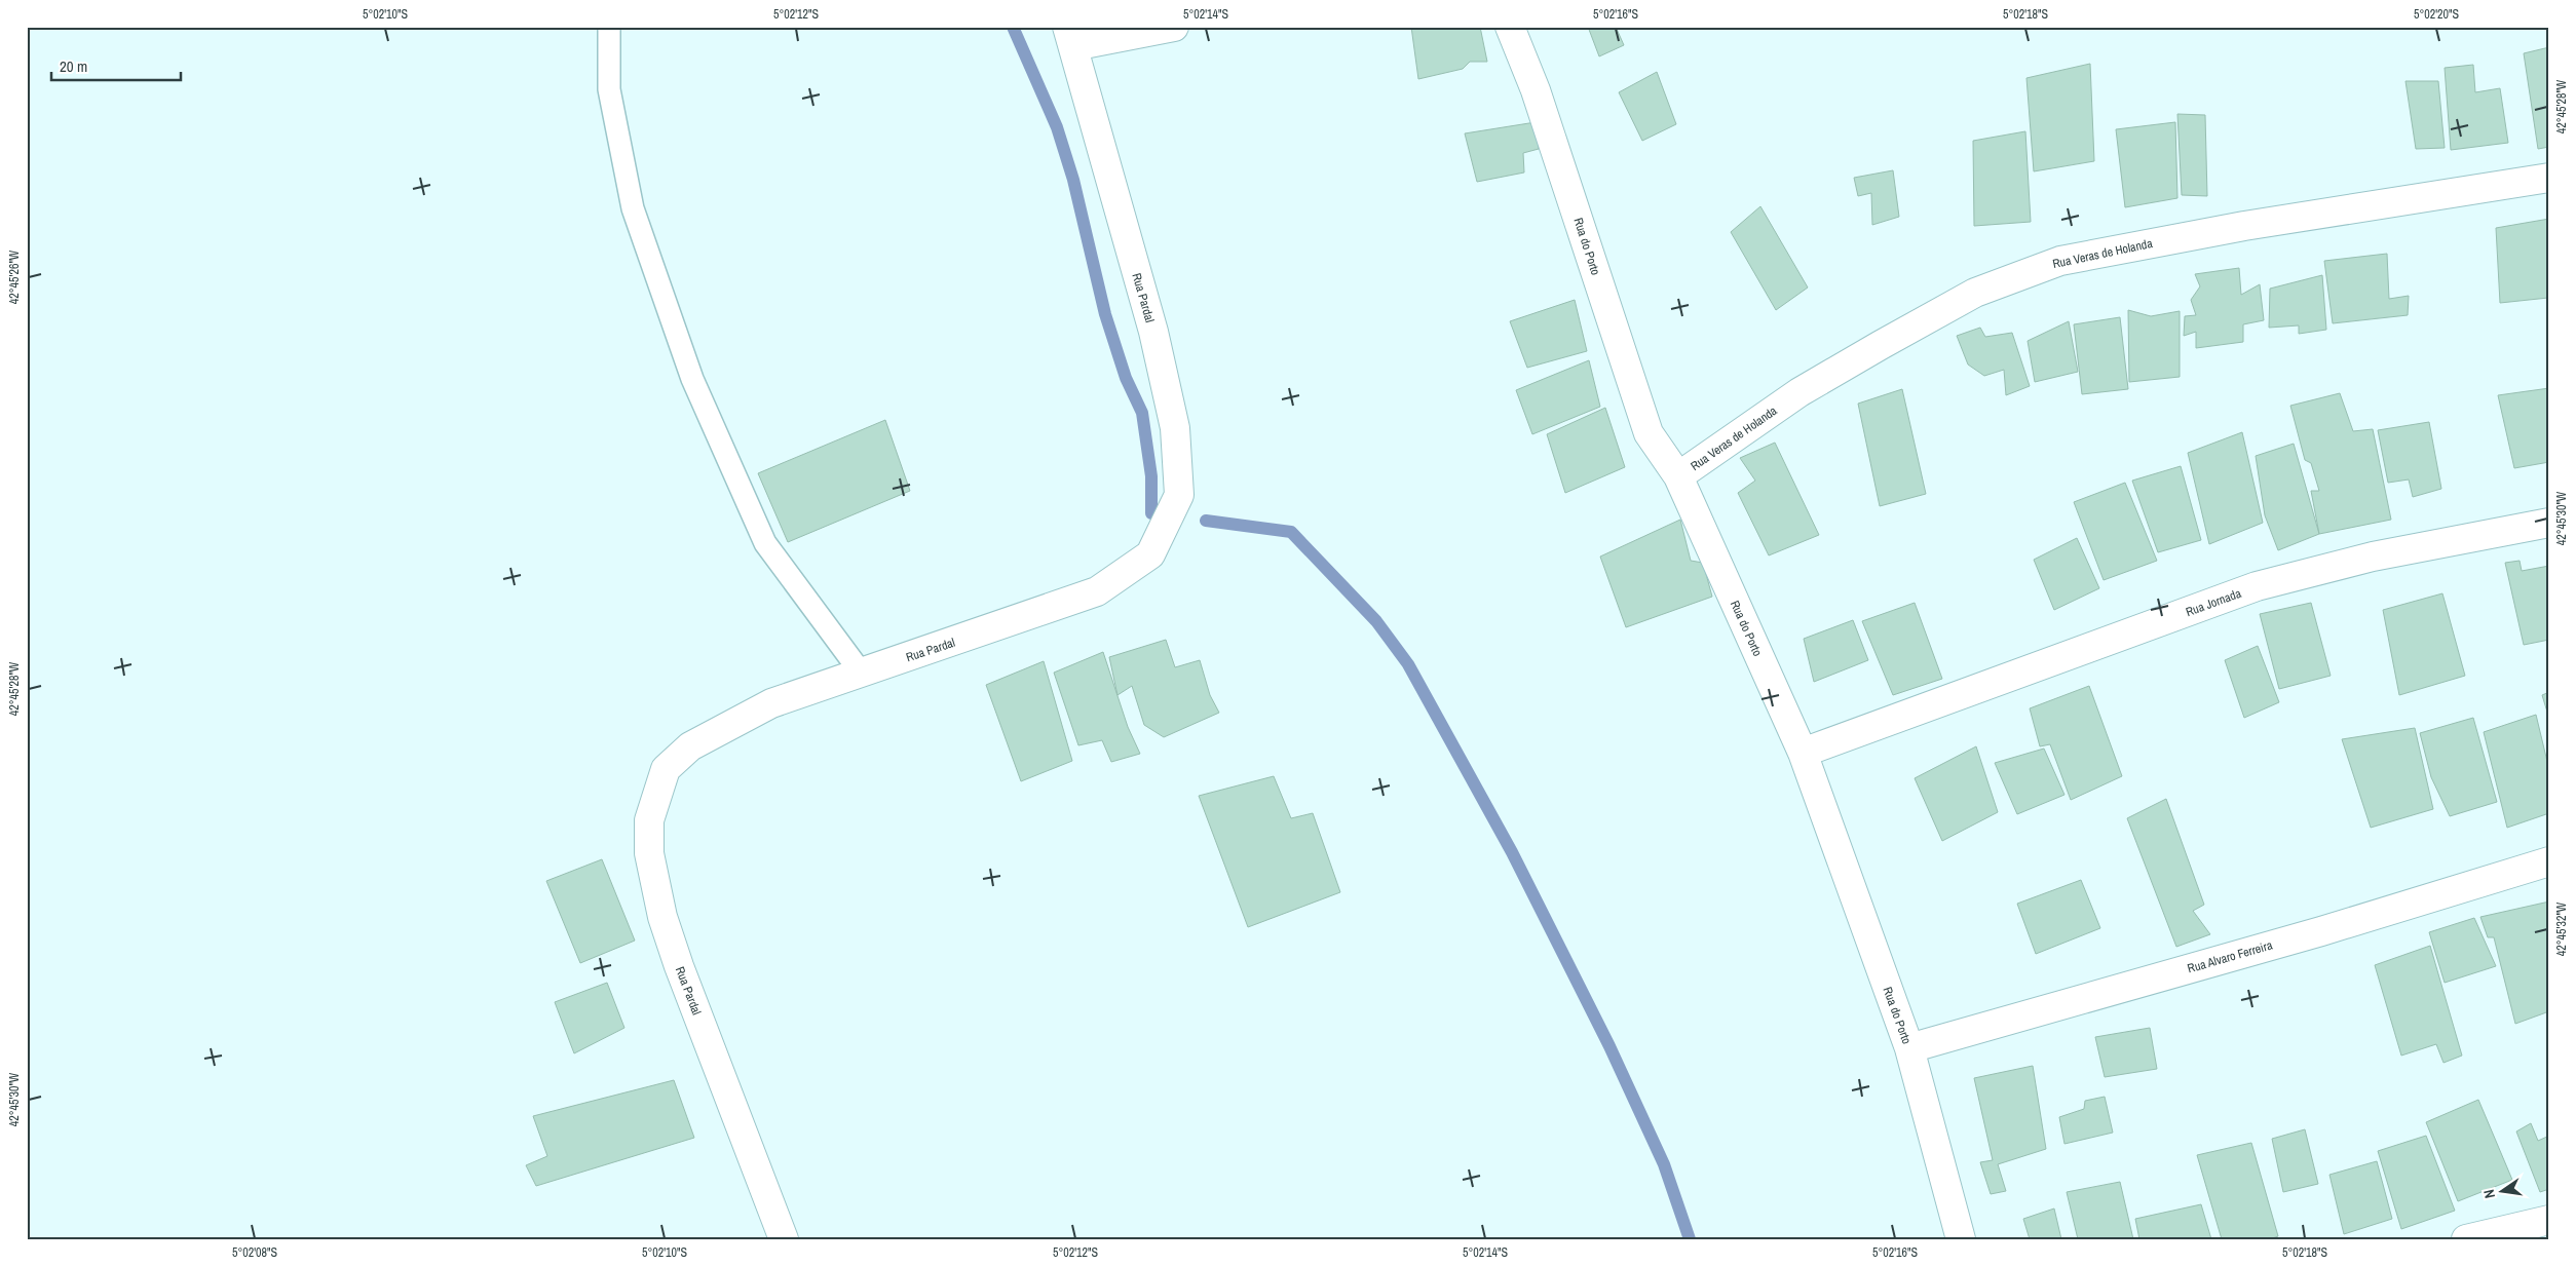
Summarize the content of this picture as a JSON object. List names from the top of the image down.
{
  "streets": {
    "street": [
      "Rua do Porto",
      "Rua Veras de Holanda",
      "Rua Pardal",
      "Rua Jornada",
      "Rua Alvaro Ferreira"
    ]
  },
  "crossings": [
    ["Rua do Porto", "Rua Veras de Holanda"],
    ["Rua do Porto", "Rua Jornada"],
    ["Rua do Porto", "Rua Alvaro Ferreira"]
  ],
  "scale_bar": "20 m",
  "north": "left",
  "coordinates": [
    "5°02'10\"S",
    "5°02'12\"S",
    "5°02'14\"S",
    "5°02'16\"S",
    "5°02'18\"S",
    "5°02'20\"S",
    "42°45'28\"W",
    "42°45'26\"W",
    "42°45'30\"W",
    "42°45'32\"W",
    "5°02'08\"S"
  ]
}
